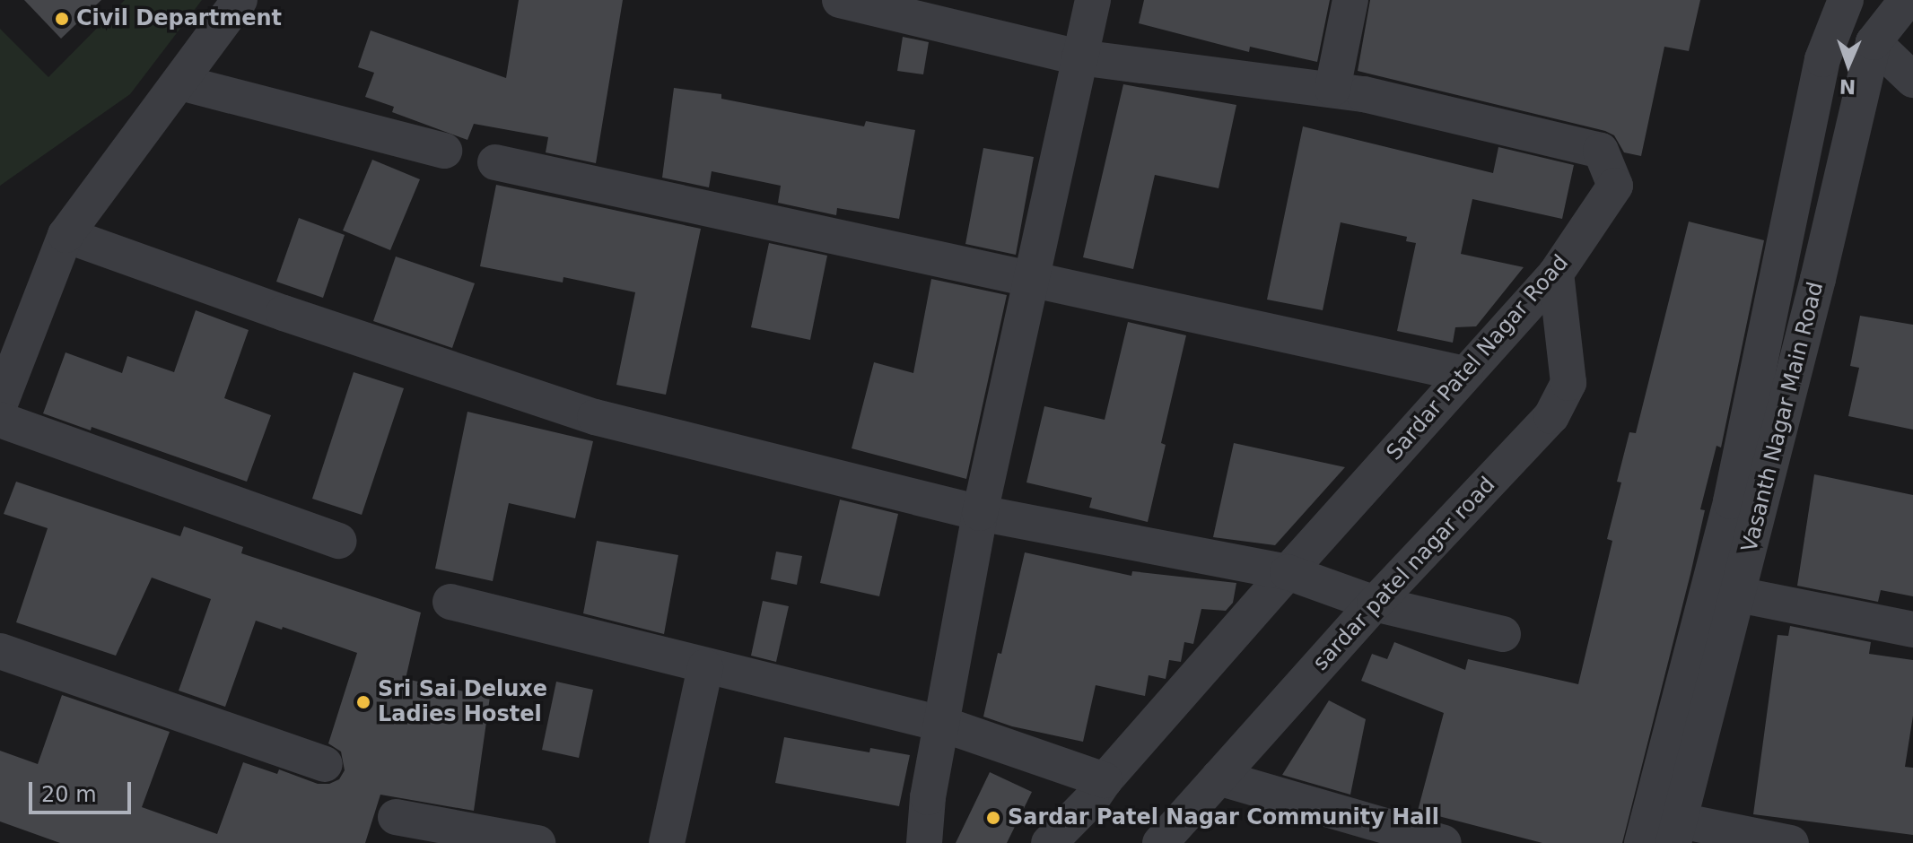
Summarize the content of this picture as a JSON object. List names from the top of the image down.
{
  "streets": {
    "street": ["Sardar Patel Nagar Road", "Vasanth Nagar Main Road", "sardar patel nagar road"]
  },
  "crossings": [
    ["Sardar Patel Nagar Road", "sardar patel nagar road"]
  ],
  "places": ["Civil Department", "Sri Sai Deluxe Ladies Hostel", "Sardar Patel Nagar Community Hall"],
  "scale_bar": "20 m",
  "north": "bottom"
}
